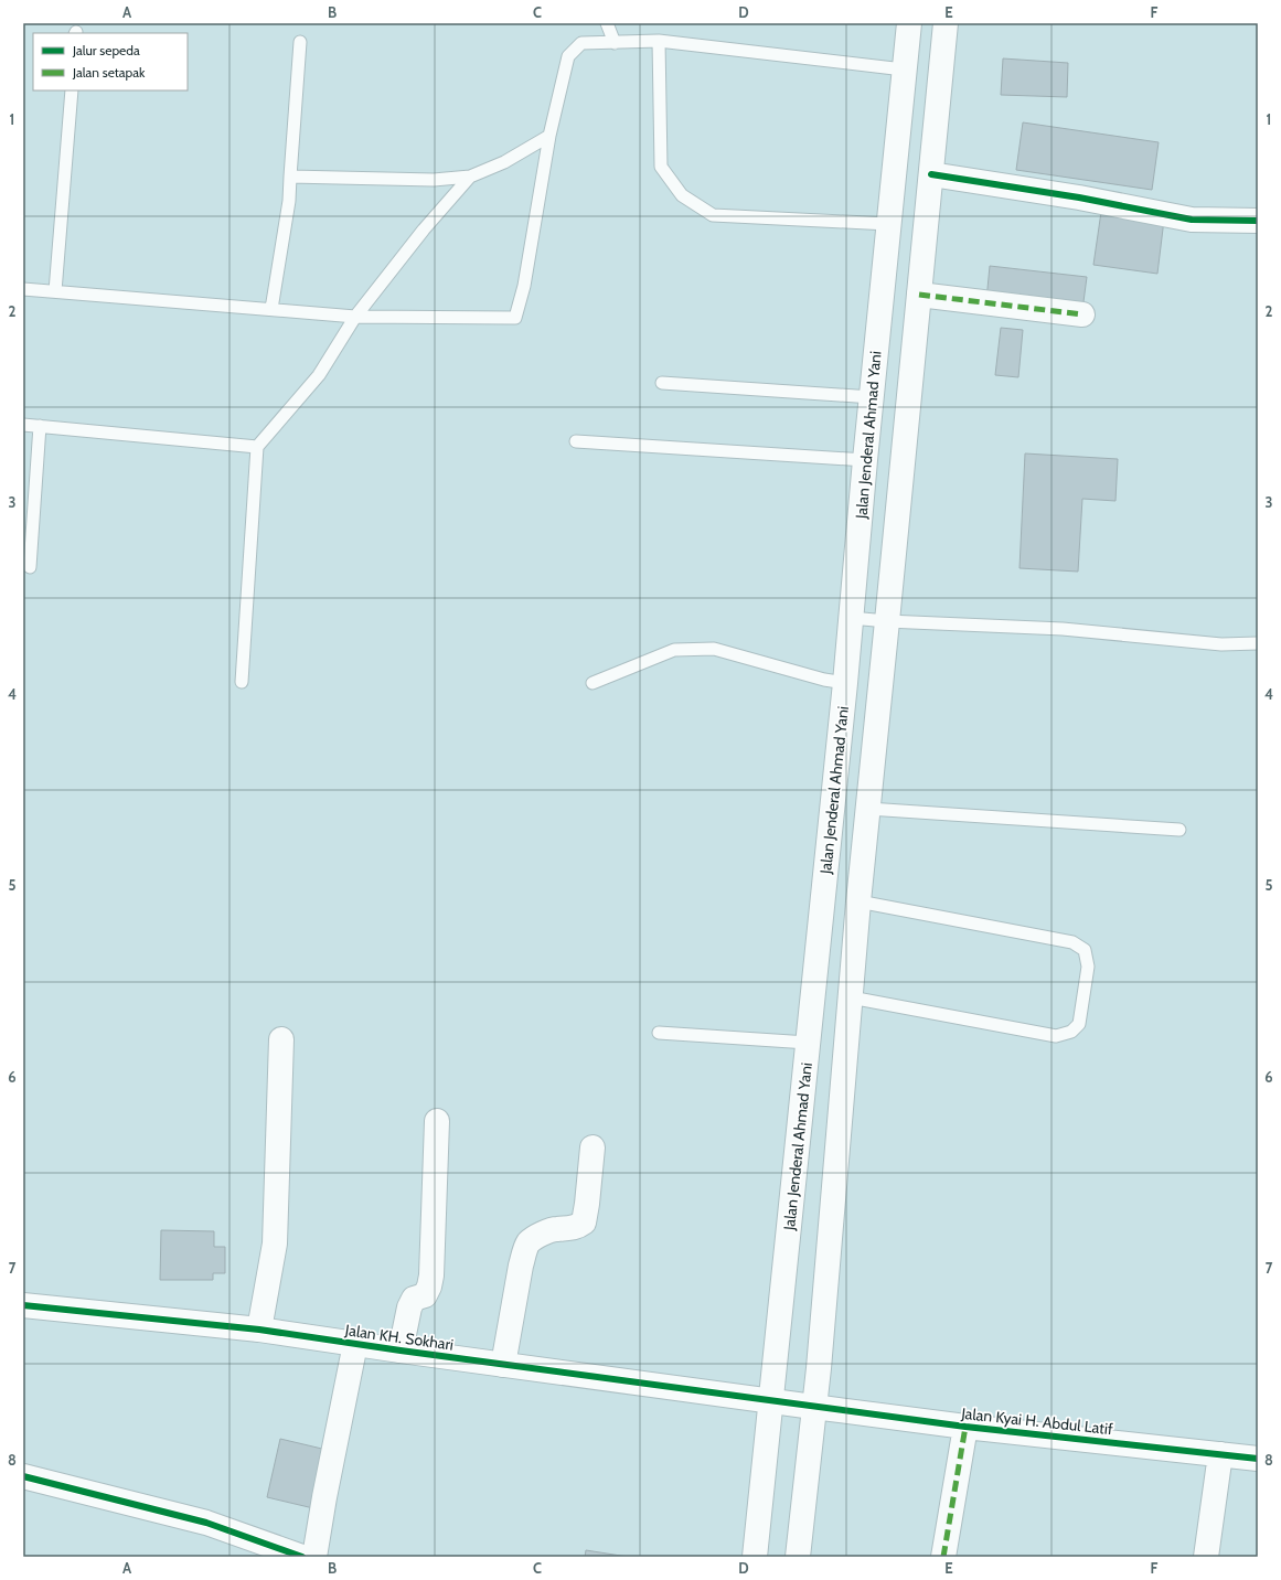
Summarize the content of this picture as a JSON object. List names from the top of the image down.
{
  "streets": {
    "street": ["Jalan Jenderal Ahmad Yani", "Jalan KH. Sokhari", "Jalan Kyai H. Abdul Latif"]
  },
  "crossings": [
    ["Jalan Jenderal Ahmad Yani", "Jalan KH. Sokhari"],
    ["Jalan Jenderal Ahmad Yani", "Jalan Kyai H. Abdul Latif"],
    ["Jalan KH. Sokhari", "Jalan Kyai H. Abdul Latif"]
  ],
  "legend": ["Jalur sepeda", "Jalan setapak"],
  "grid": {
    "columns": [
      "A",
      "B",
      "C",
      "D",
      "E",
      "F"
    ],
    "rows": [
      "1",
      "2",
      "3",
      "4",
      "5",
      "6",
      "7",
      "8"
    ]
  }
}
